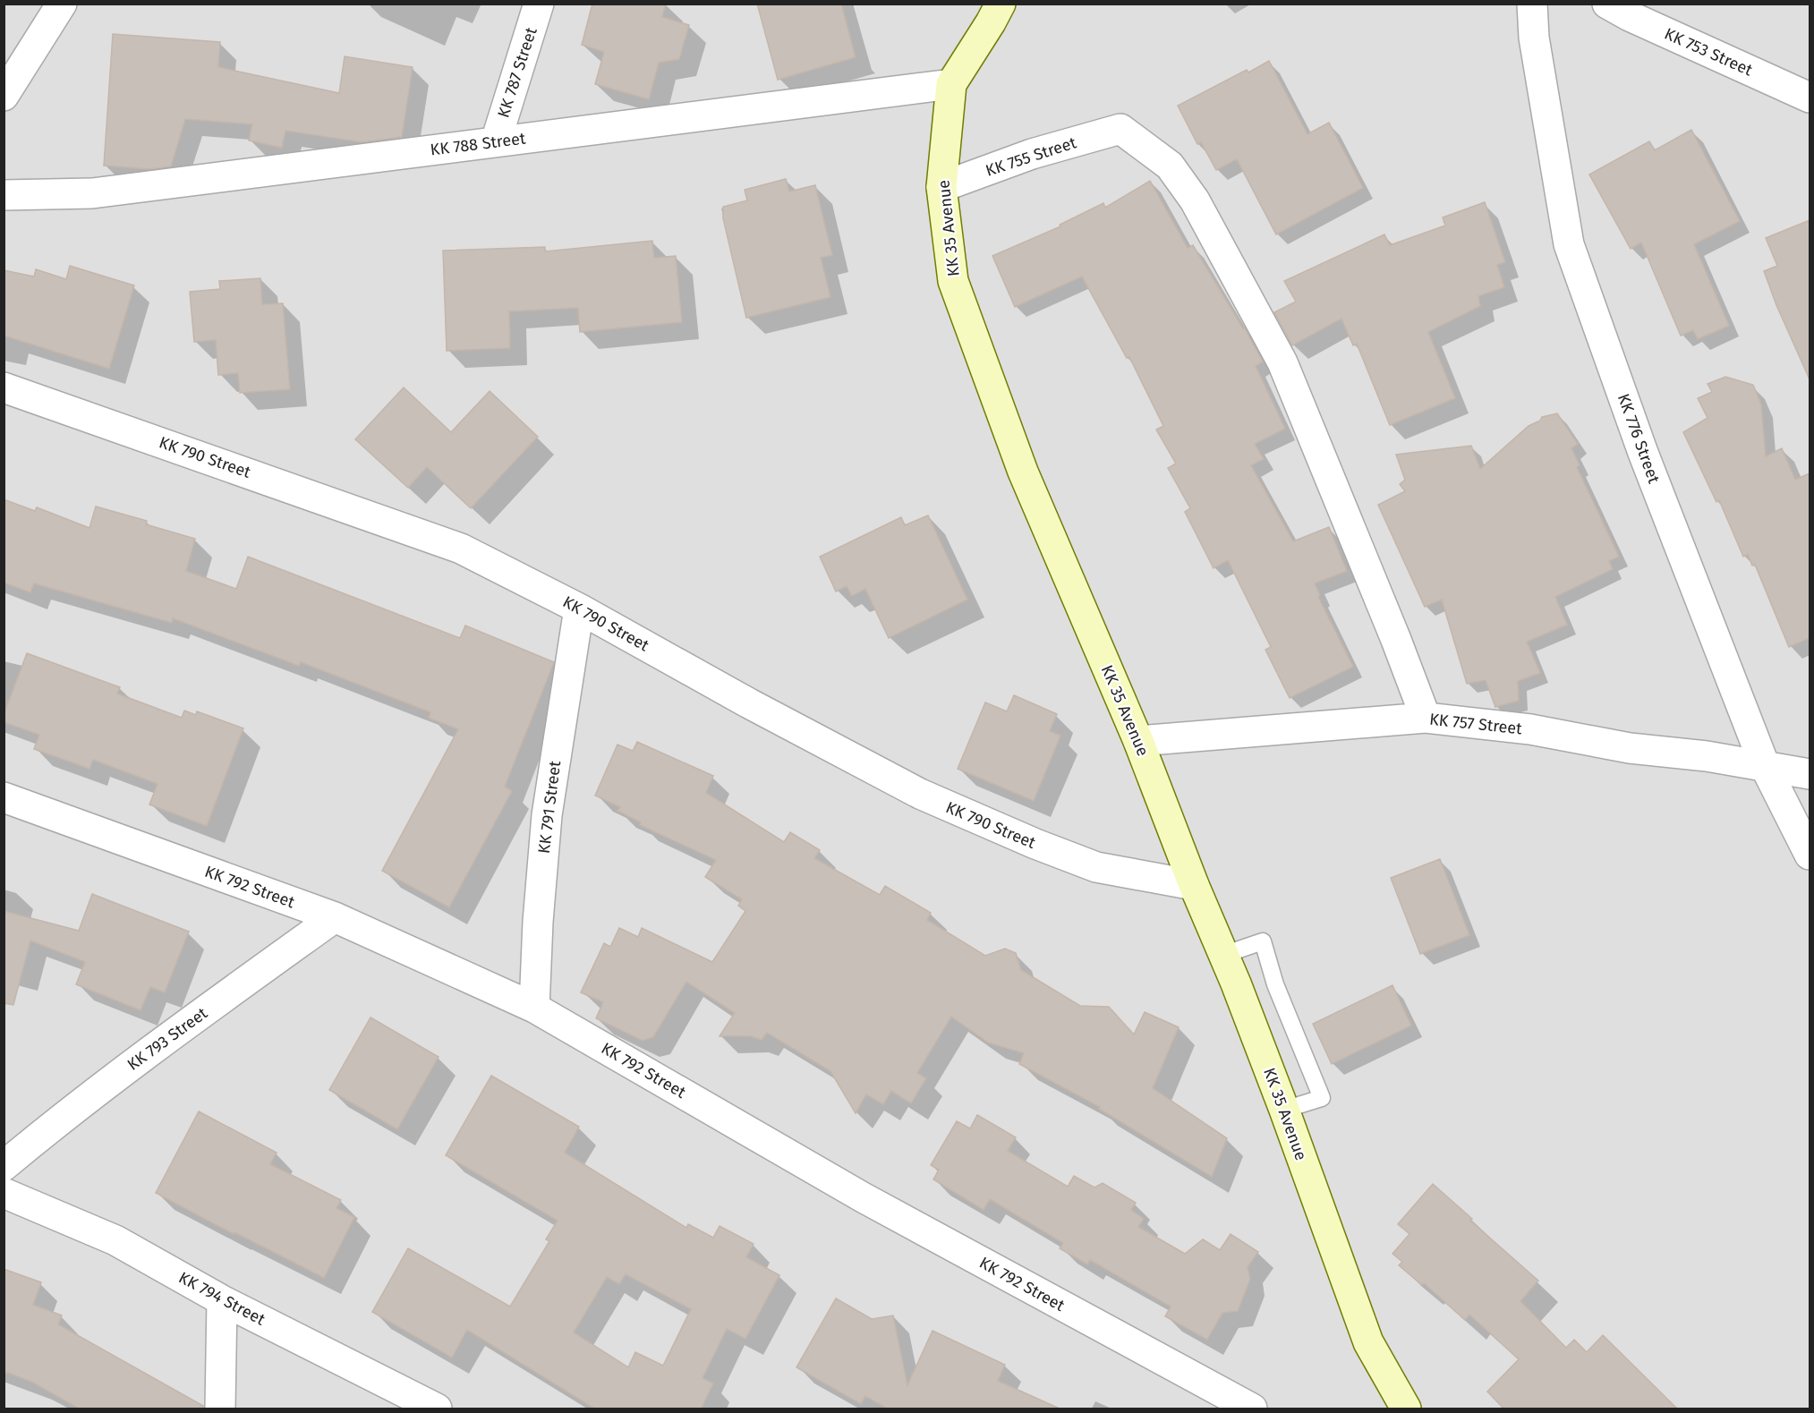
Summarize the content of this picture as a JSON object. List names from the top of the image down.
{
  "streets": {
    "main road": ["KK 35 Avenue"],
    "street": [
      "KK 753 Street",
      "KK 787 Street",
      "KK 788 Street",
      "KK 755 Street",
      "KK 776 Street",
      "KK 790 Street",
      "KK 757 Street",
      "KK 791 Street",
      "KK 792 Street",
      "KK 793 Street",
      "KK 794 Street"
    ]
  },
  "crossings": [
    ["KK 787 Street", "KK 788 Street"],
    ["KK 788 Street", "KK 35 Avenue"],
    ["KK 755 Street", "KK 35 Avenue"],
    ["KK 755 Street", "KK 757 Street"],
    ["KK 35 Avenue", "KK 790 Street"],
    ["KK 35 Avenue", "KK 757 Street"],
    ["KK 776 Street", "KK 757 Street"],
    ["KK 790 Street", "KK 791 Street"],
    ["KK 791 Street", "KK 792 Street"],
    ["KK 792 Street", "KK 793 Street"]
  ]
}
